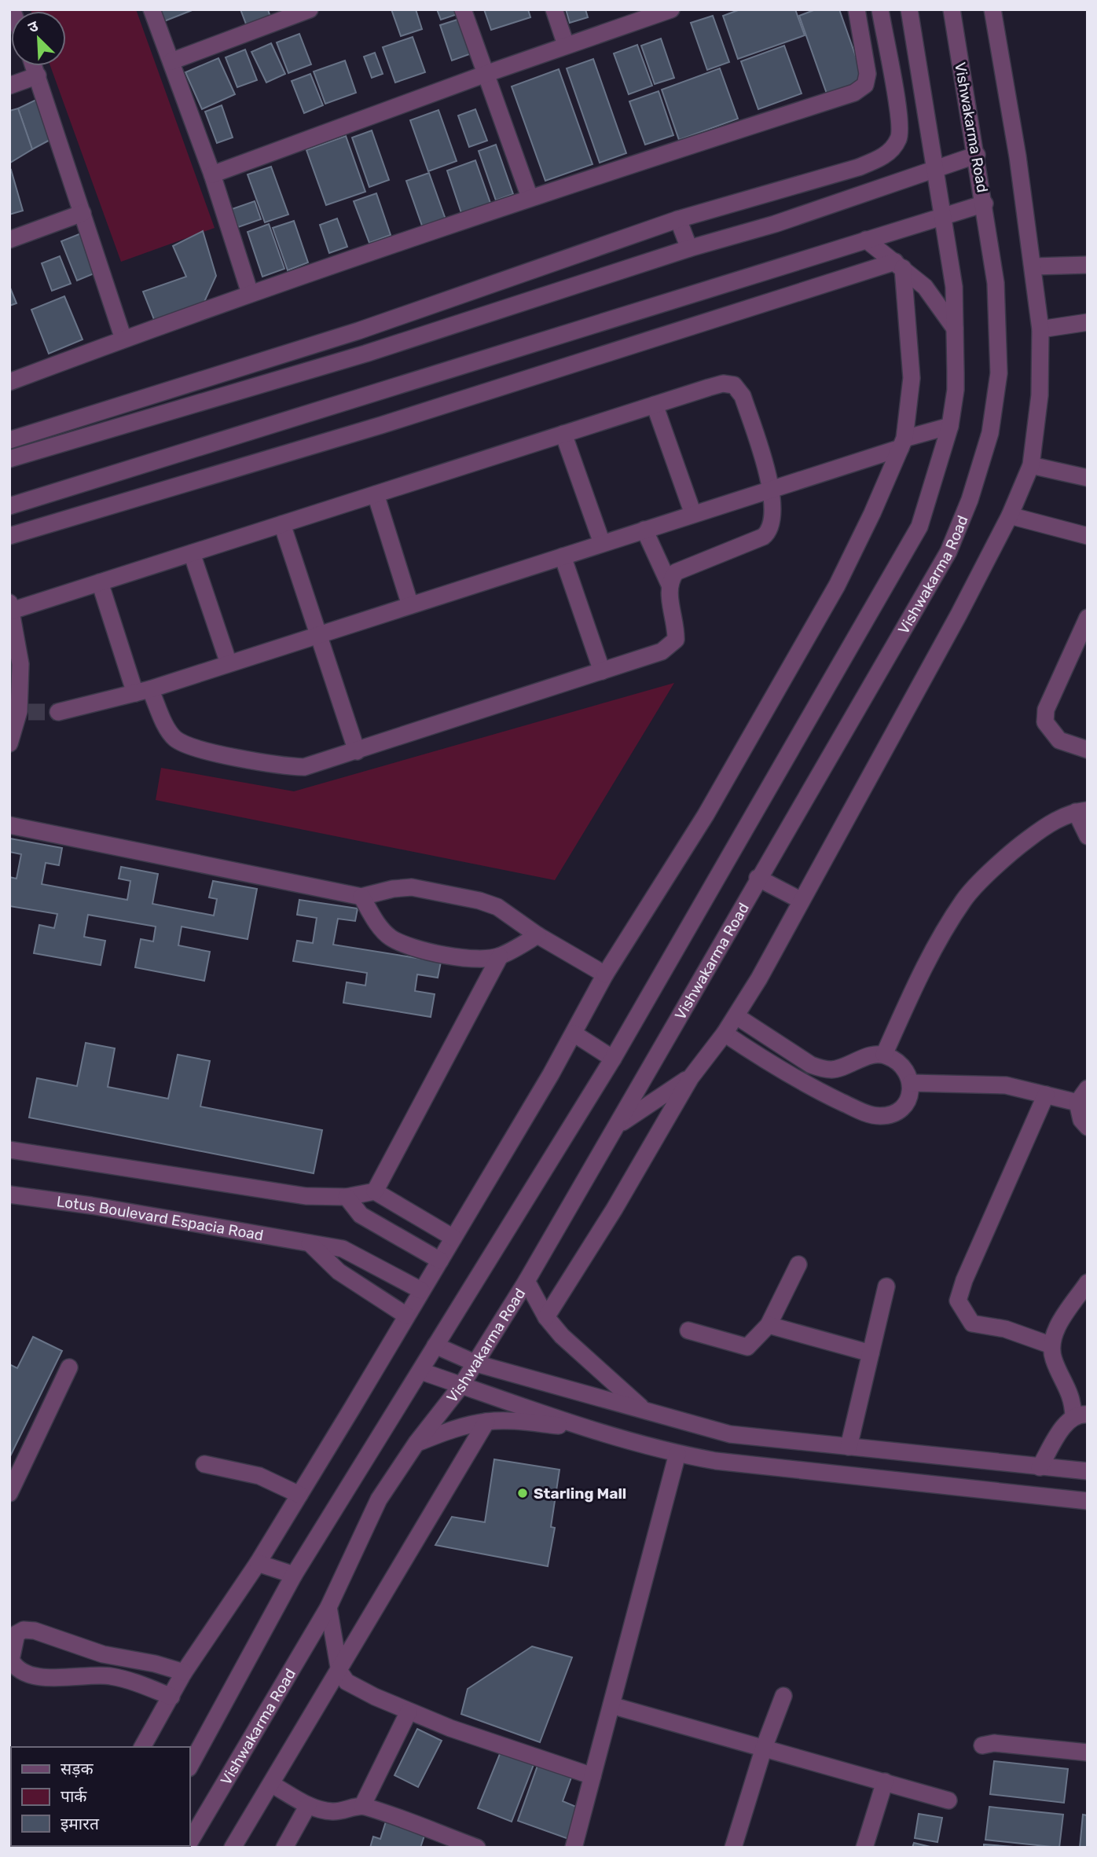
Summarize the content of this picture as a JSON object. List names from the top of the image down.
{
  "streets": {
    "street": ["Vishwakarma Road", "Lotus Boulevard Espacia Road"]
  },
  "places": ["Starling Mall"],
  "legend": ["सड़क", "पार्क", "इमारत"],
  "north": "top left"
}
